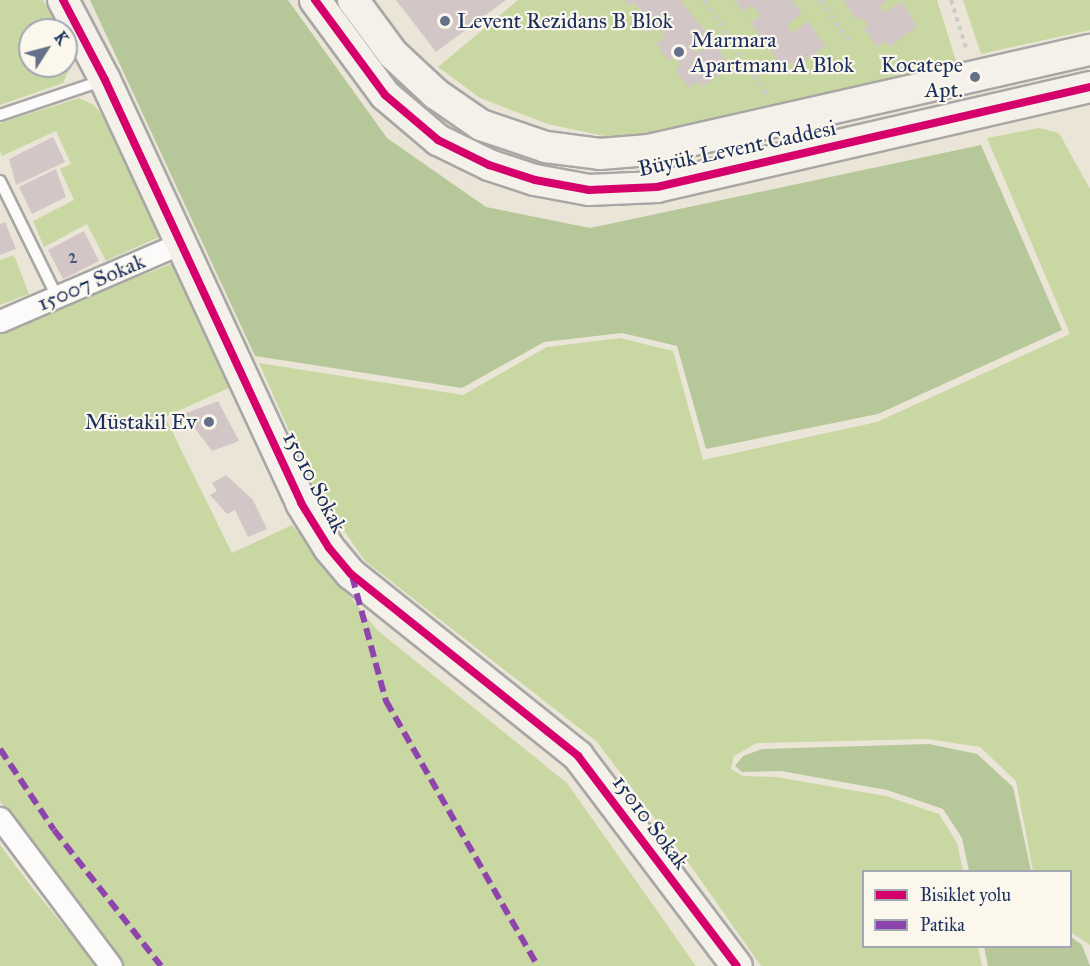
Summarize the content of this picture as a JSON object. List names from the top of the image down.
{
  "streets": {
    "street": ["Büyük Levent Caddesi", "15007 Sokak", "15010 Sokak"]
  },
  "crossings": [
    ["15007 Sokak", "15010 Sokak"]
  ],
  "places": [
    "Levent Rezidans B Blok",
    "Marmara Apartmanı A Blok",
    "Kocatepe Apt.",
    "Müstakil Ev"
  ],
  "house_numbers": ["2"],
  "legend": ["Bisiklet yolu", "Patika"],
  "north": "top right"
}
